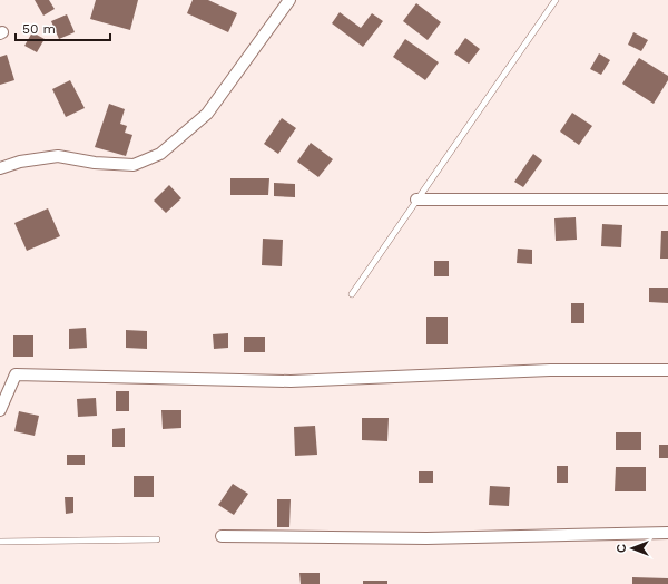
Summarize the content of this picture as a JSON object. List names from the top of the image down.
{
  "scale_bar": "50 m",
  "north": "left"
}
